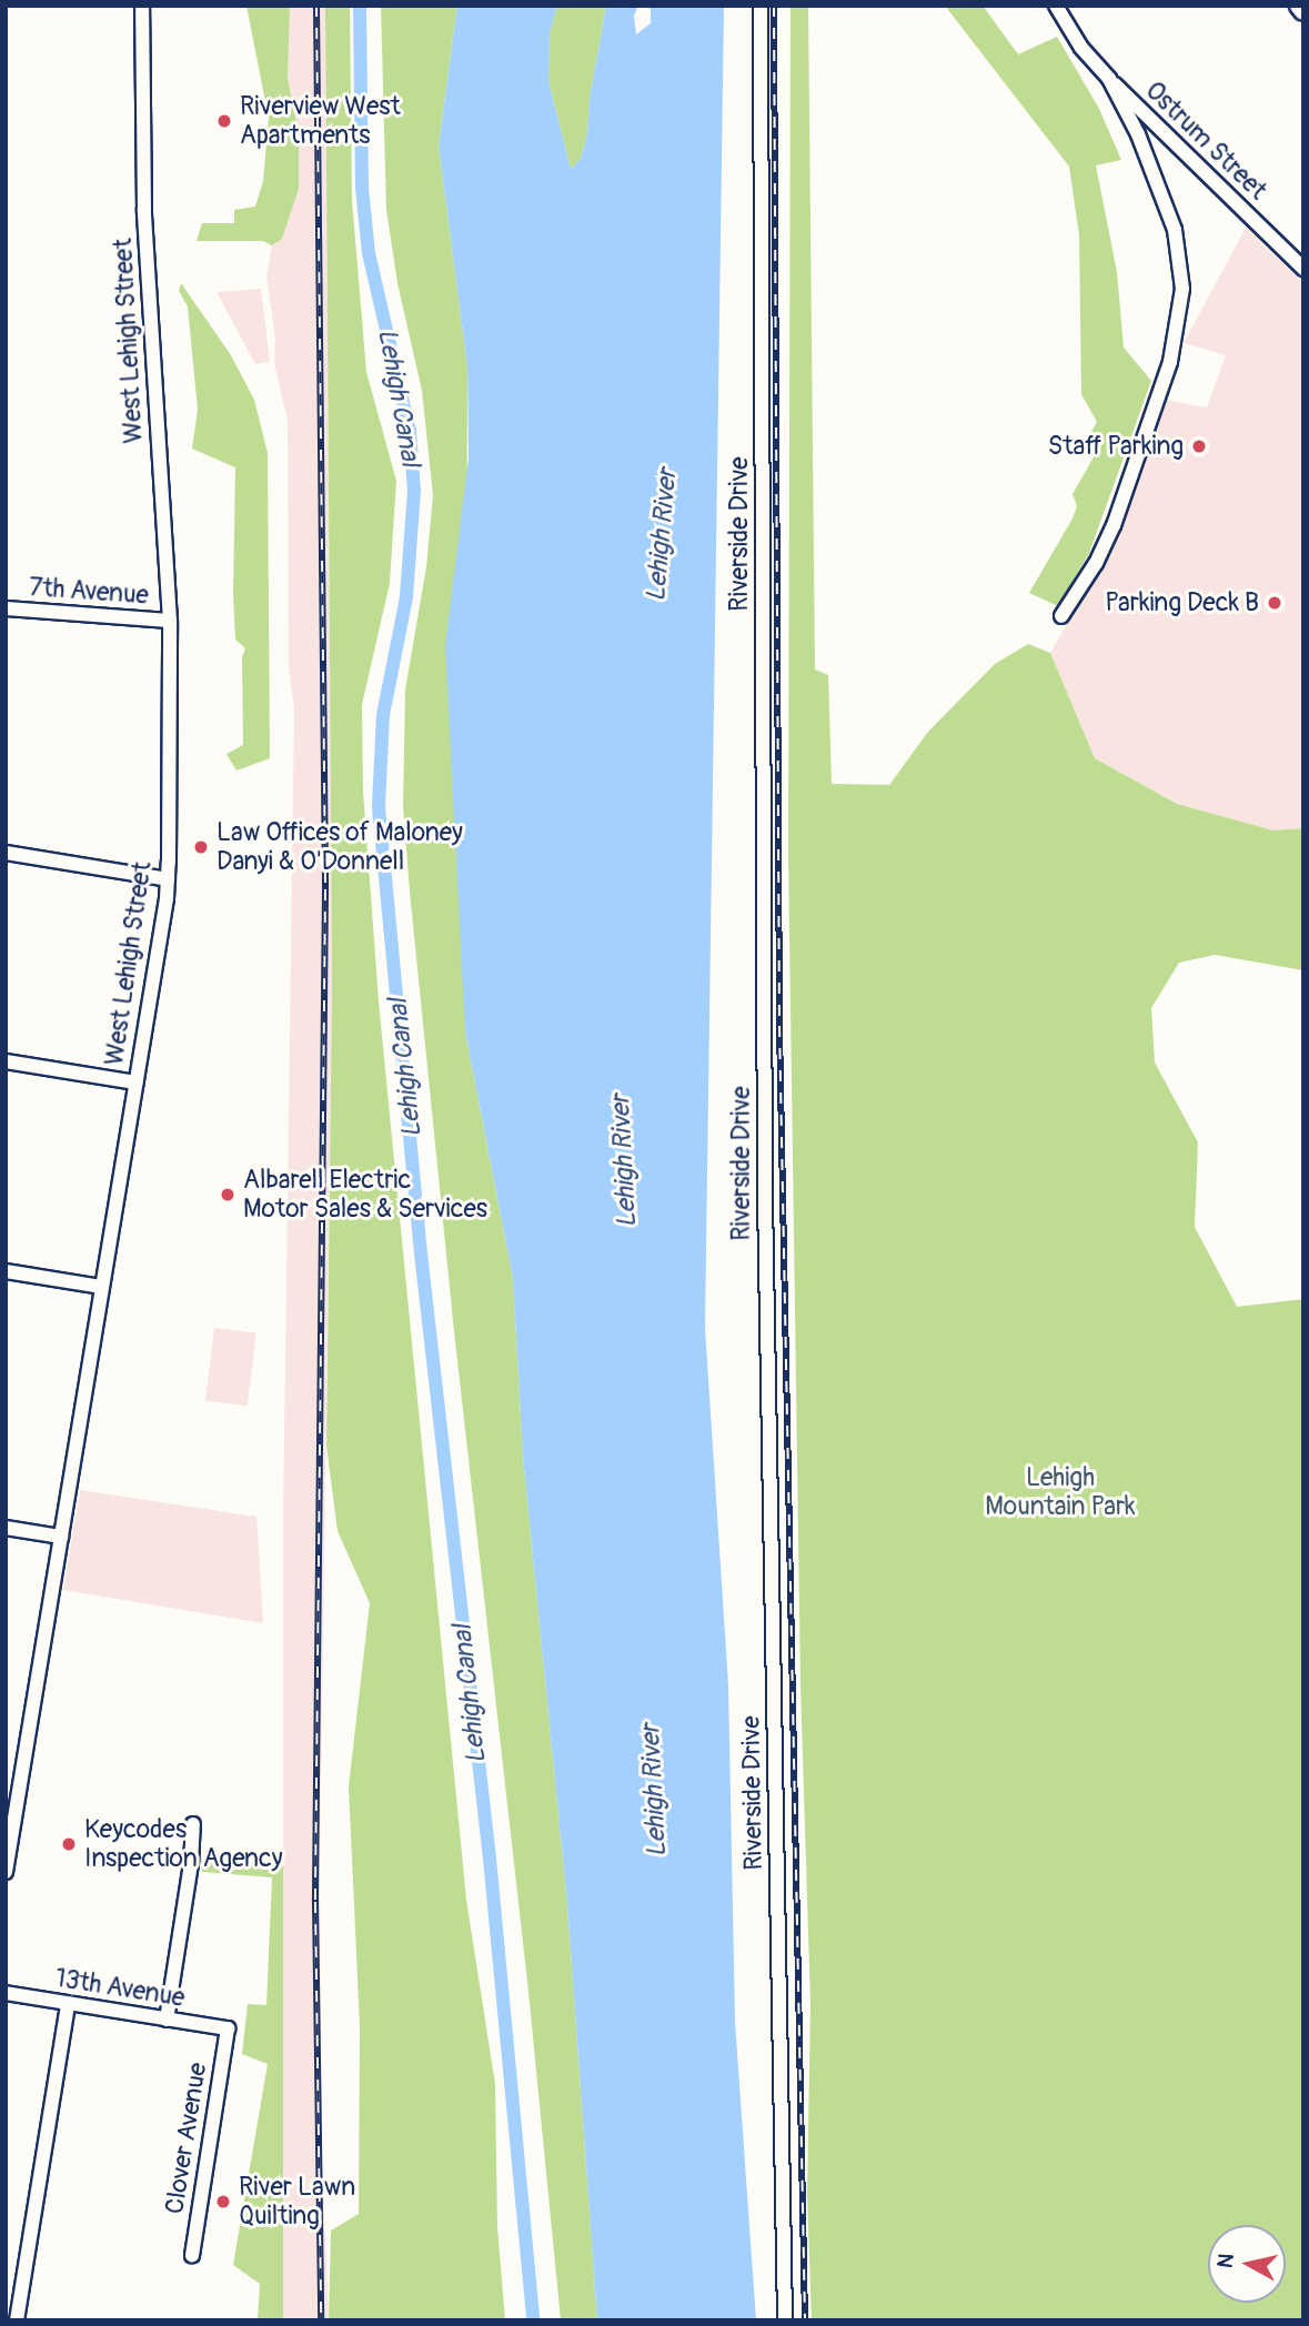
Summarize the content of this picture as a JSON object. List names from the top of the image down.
{
  "streets": {
    "street": [
      "Ostrum Street",
      "West Lehigh Street",
      "Riverside Drive",
      "7th Avenue",
      "13th Avenue",
      "Clover Avenue"
    ]
  },
  "crossings": [
    ["West Lehigh Street", "7th Avenue"],
    ["13th Avenue", "Clover Avenue"]
  ],
  "water": ["Lehigh Canal", "Lehigh River"],
  "parks": ["Lehigh Mountain Park"],
  "places": [
    "Riverview West Apartments",
    "Staff Parking",
    "Parking Deck B",
    "Law Offices of Maloney Danyi & O'Donnell",
    "Albarell Electric Motor Sales & Services",
    "Keycodes Inspection Agency",
    "River Lawn Quilting"
  ],
  "north": "left"
}
